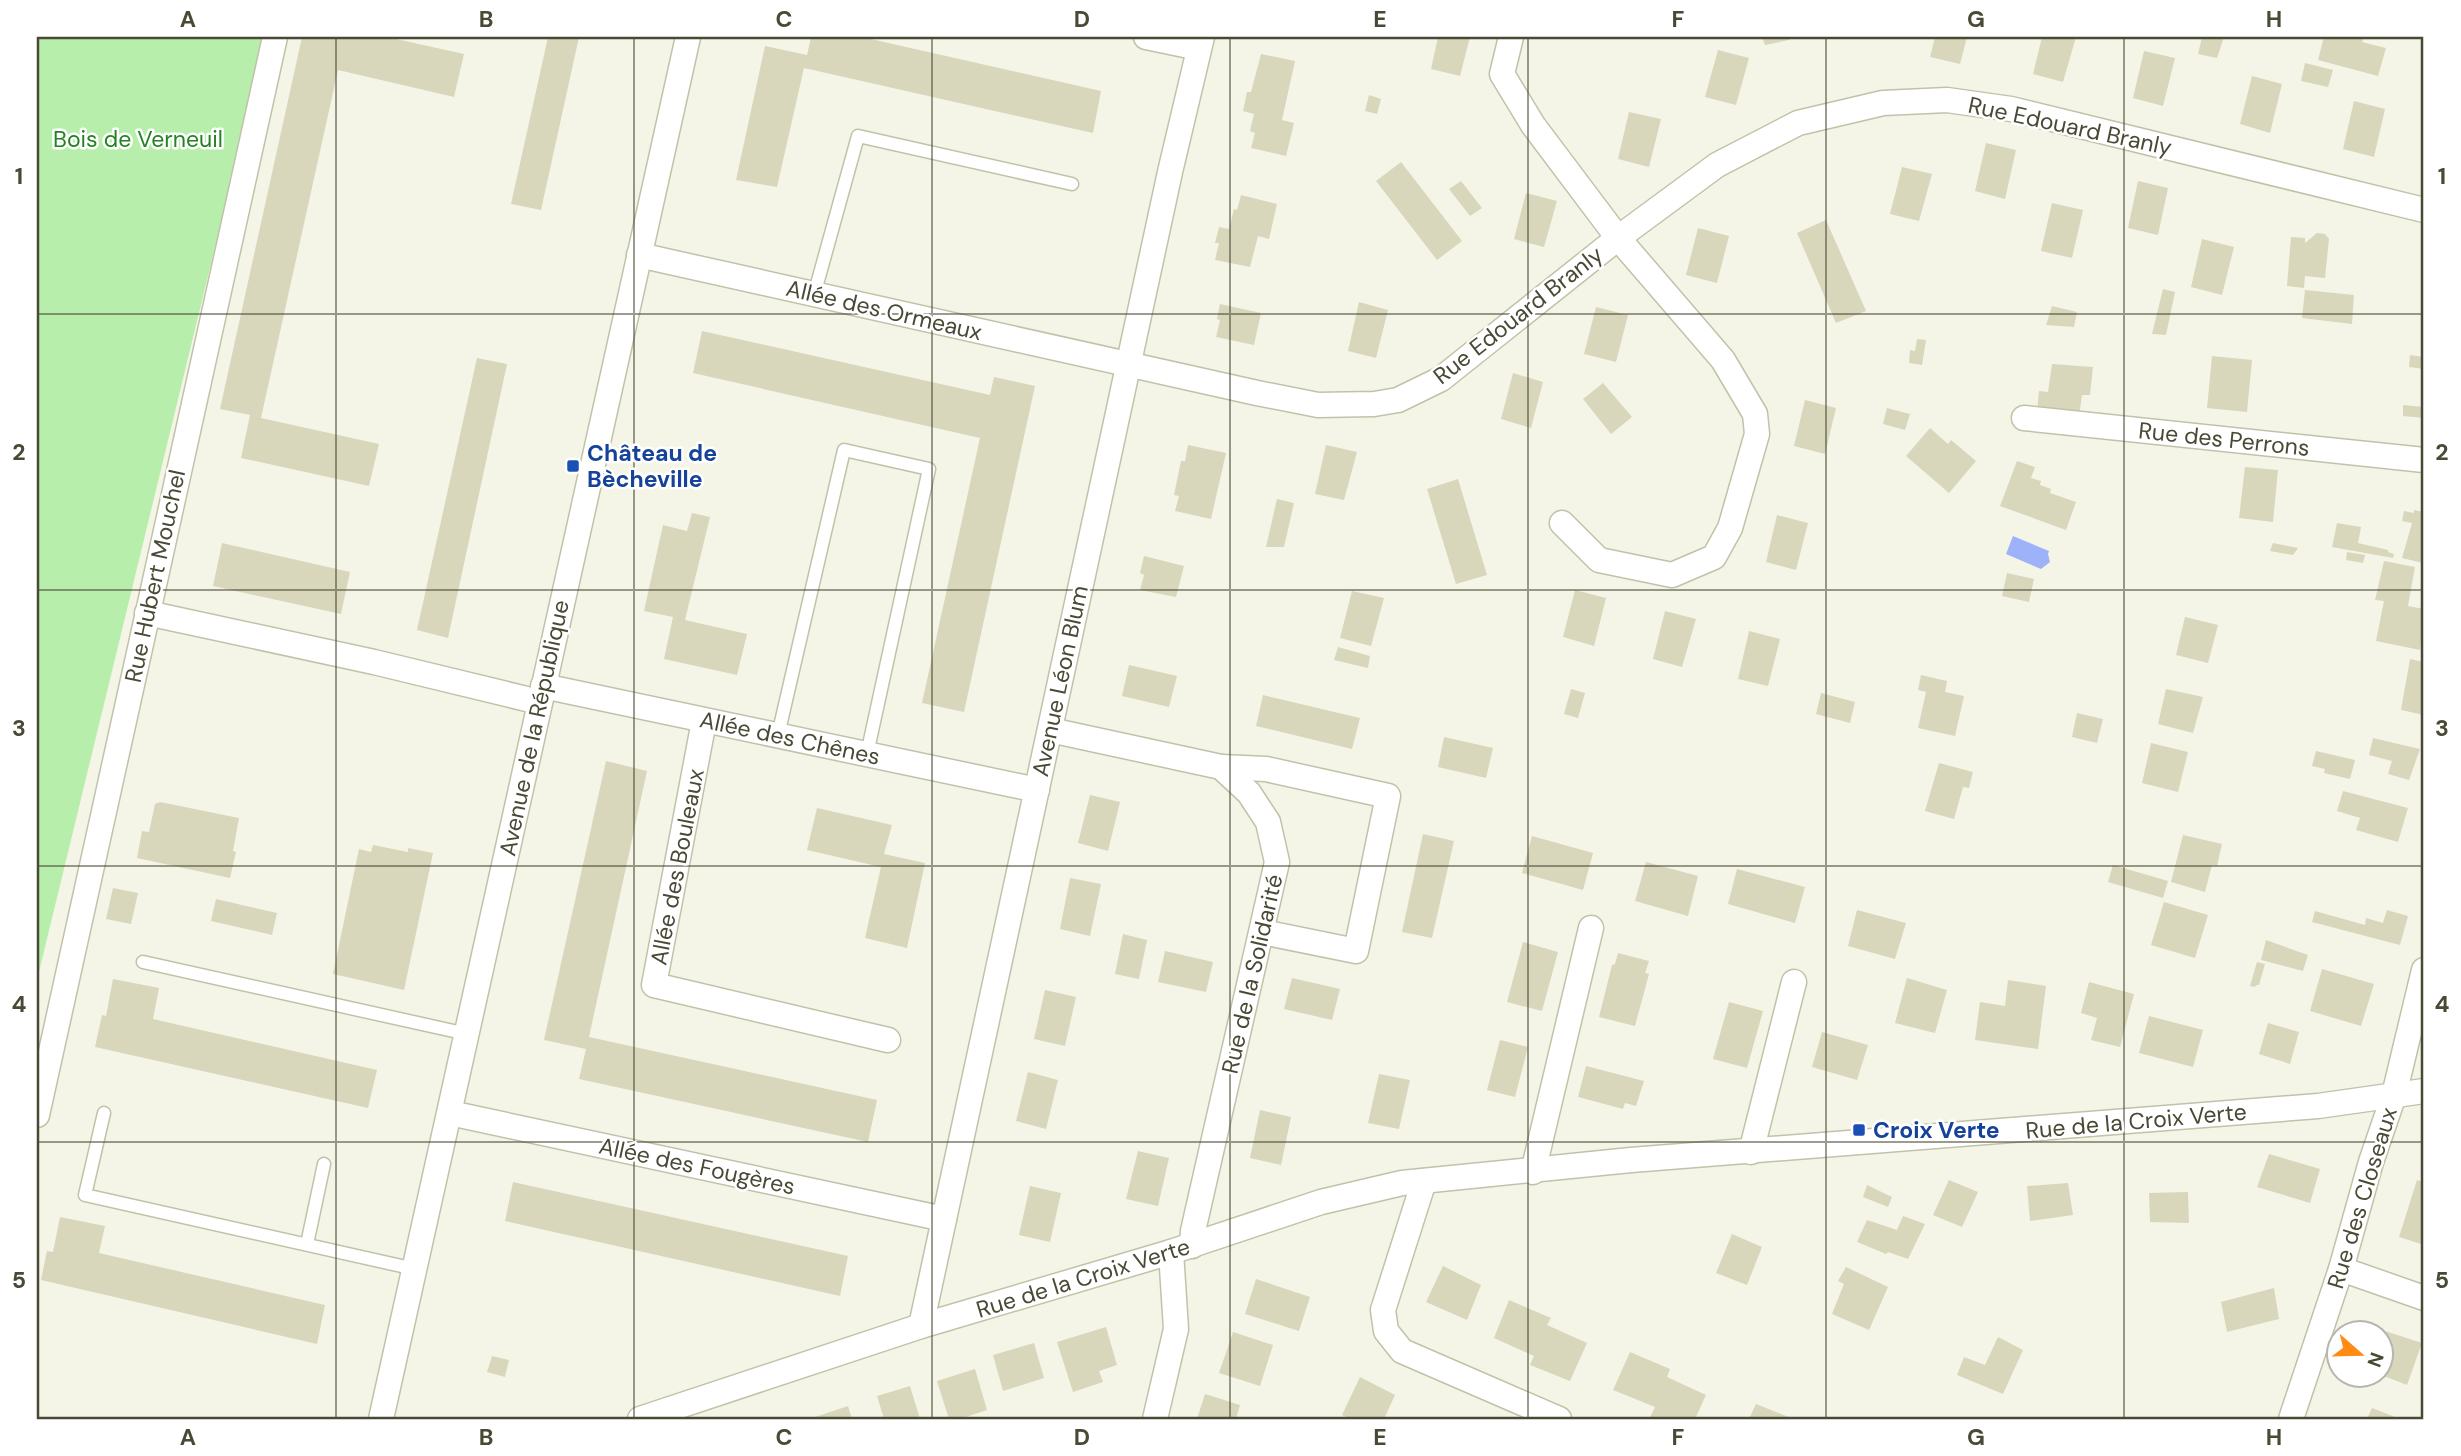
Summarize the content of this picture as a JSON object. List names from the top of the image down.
{
  "streets": {
    "street": [
      "Rue Edouard Branly",
      "Allée des Ormeaux",
      "Rue des Perrons",
      "Rue Hubert Mouchel",
      "Avenue Léon Blum",
      "Avenue de la République",
      "Allée des Chênes",
      "Allée des Bouleaux",
      "Rue de la Solidarité",
      "Rue de la Croix Verte",
      "Allée des Fougères",
      "Rue des Closeaux"
    ]
  },
  "crossings": [
    ["Rue Edouard Branly", "Allée des Ormeaux"],
    ["Rue Edouard Branly", "Avenue Léon Blum"],
    ["Allée des Ormeaux", "Avenue Léon Blum"],
    ["Allée des Ormeaux", "Avenue de la République"],
    ["Rue Hubert Mouchel", "Allée des Chênes"],
    ["Avenue Léon Blum", "Allée des Chênes"],
    ["Avenue Léon Blum", "Rue de la Solidarité"],
    ["Avenue Léon Blum", "Rue de la Croix Verte"],
    ["Avenue Léon Blum", "Allée des Fougères"],
    ["Avenue de la République", "Allée des Chênes"],
    ["Avenue de la République", "Allée des Fougères"],
    ["Allée des Chênes", "Allée des Bouleaux"],
    ["Rue de la Solidarité", "Rue de la Croix Verte"],
    ["Rue de la Croix Verte", "Rue des Closeaux"]
  ],
  "parks": ["Bois de Verneuil"],
  "places": {
    "transit": ["Château de Bècheville", "Croix Verte"]
  },
  "north": "right",
  "grid": {
    "columns": [
      "A",
      "B",
      "C",
      "D",
      "E",
      "F",
      "G",
      "H"
    ],
    "rows": [
      "1",
      "2",
      "3",
      "4",
      "5"
    ]
  }
}
